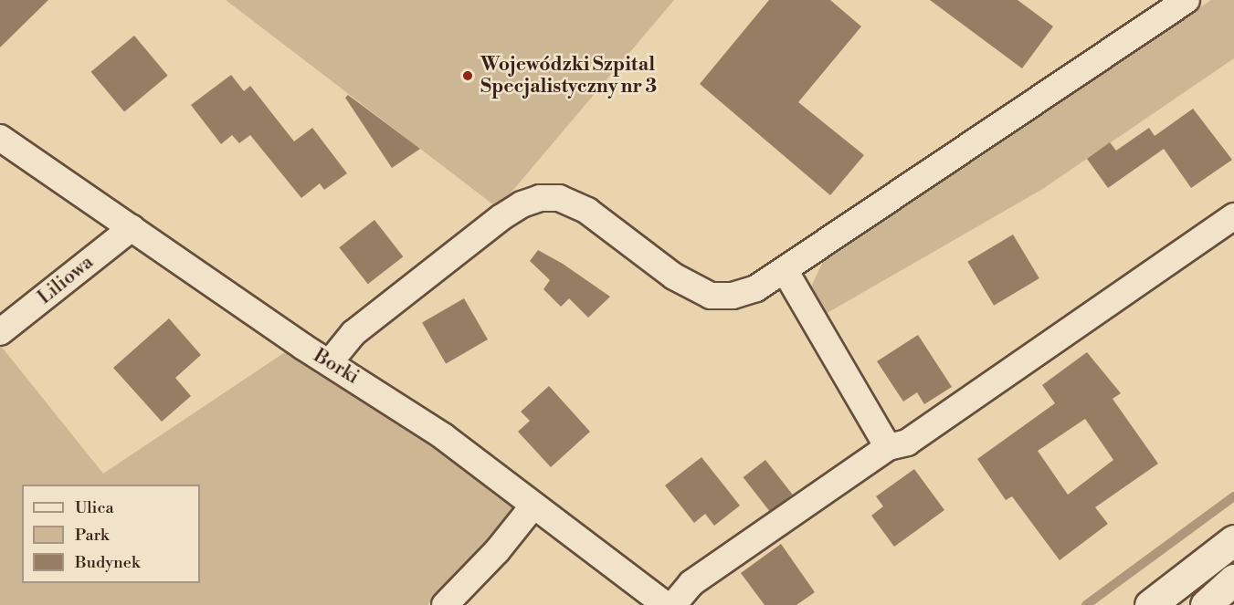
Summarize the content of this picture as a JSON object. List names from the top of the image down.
{
  "streets": {
    "street": ["Liliowa", "Borki"]
  },
  "crossings": [
    ["Liliowa", "Borki"]
  ],
  "places": ["Wojewódzki Szpital Specjalistyczny nr 3"],
  "legend": ["Ulica", "Park", "Budynek"]
}
